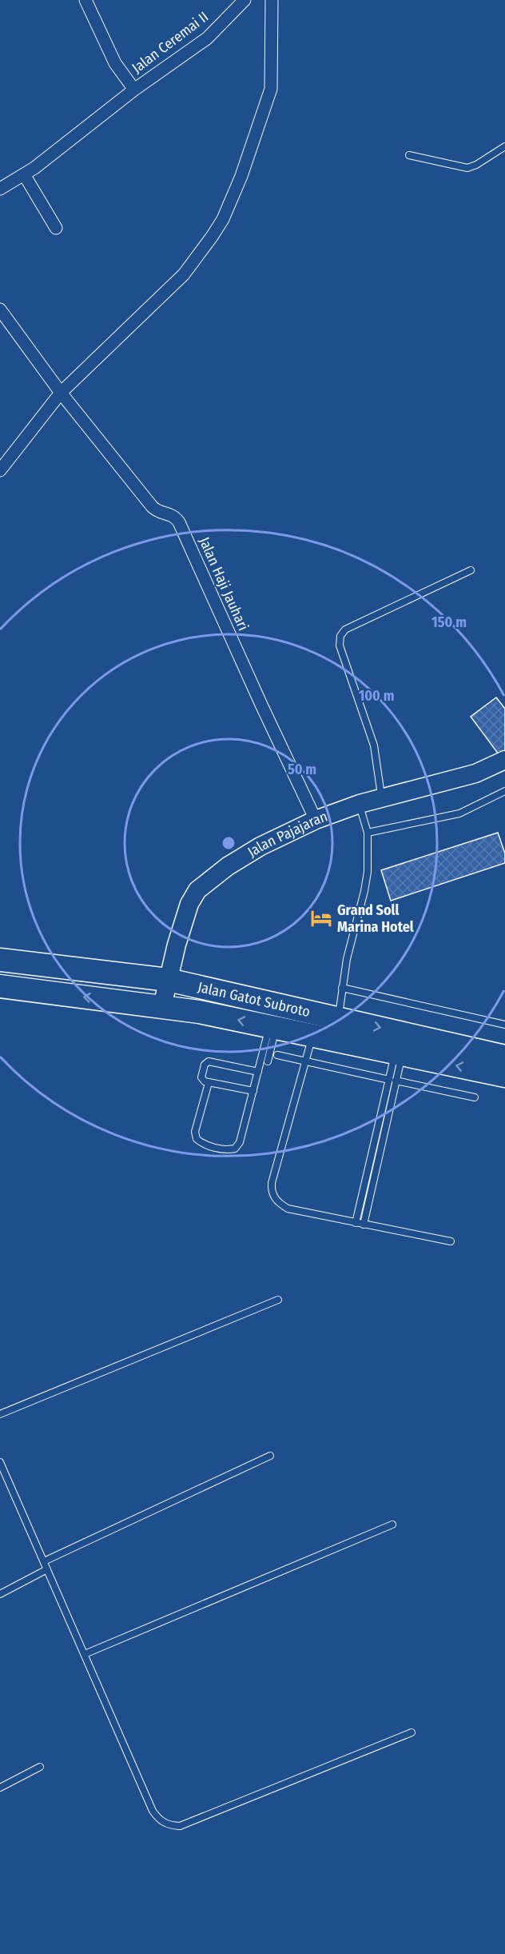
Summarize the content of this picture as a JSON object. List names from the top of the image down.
{
  "streets": {
    "highway": ["Jalan Gatot Subroto"],
    "main road": ["Jalan Pajajaran"],
    "street": ["Jalan Ceremai II", "Jalan Haji Jauhari"]
  },
  "crossings": [
    ["Jalan Haji Jauhari", "Jalan Pajajaran"],
    ["Jalan Pajajaran", "Jalan Gatot Subroto"]
  ],
  "places": {
    "hotel": ["Grand Soll Marina Hotel"]
  },
  "rings": ["150 m", "100 m", "50 m"]
}
